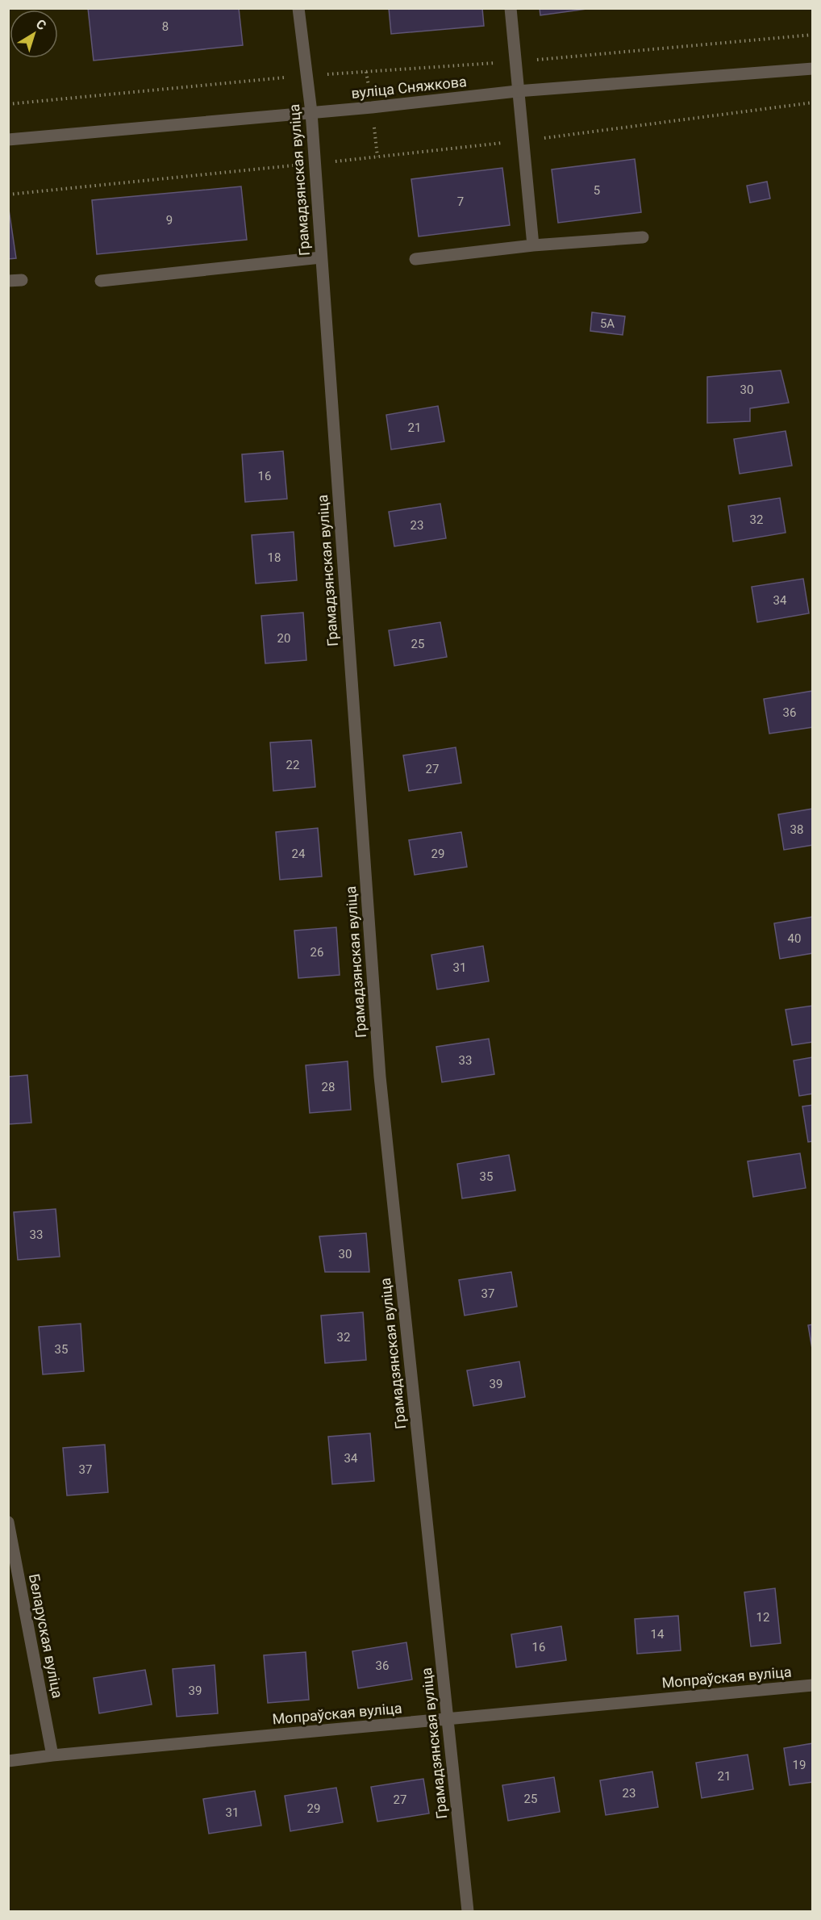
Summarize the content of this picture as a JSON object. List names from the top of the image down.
{
  "streets": {
    "street": [
      "вуліца Сняжкова",
      "Грамадзянская вуліца",
      "Беларуская вуліца",
      "Мопраўская вуліца"
    ]
  },
  "crossings": [
    ["вуліца Сняжкова", "Грамадзянская вуліца"],
    ["Грамадзянская вуліца", "Мопраўская вуліца"],
    ["Беларуская вуліца", "Мопраўская вуліца"]
  ],
  "house_numbers": [
    "8",
    "5",
    "7",
    "9",
    "5А",
    "30",
    "21",
    "16",
    "32",
    "23",
    "18",
    "34",
    "20",
    "25",
    "36",
    "22",
    "27",
    "38",
    "24",
    "29",
    "40",
    "26",
    "31",
    "33",
    "28",
    "35",
    "33",
    "30",
    "37",
    "32",
    "35",
    "39",
    "34",
    "37",
    "12",
    "14",
    "16",
    "36",
    "39",
    "19",
    "21",
    "23",
    "25",
    "27",
    "29",
    "31"
  ],
  "north": "top right"
}
